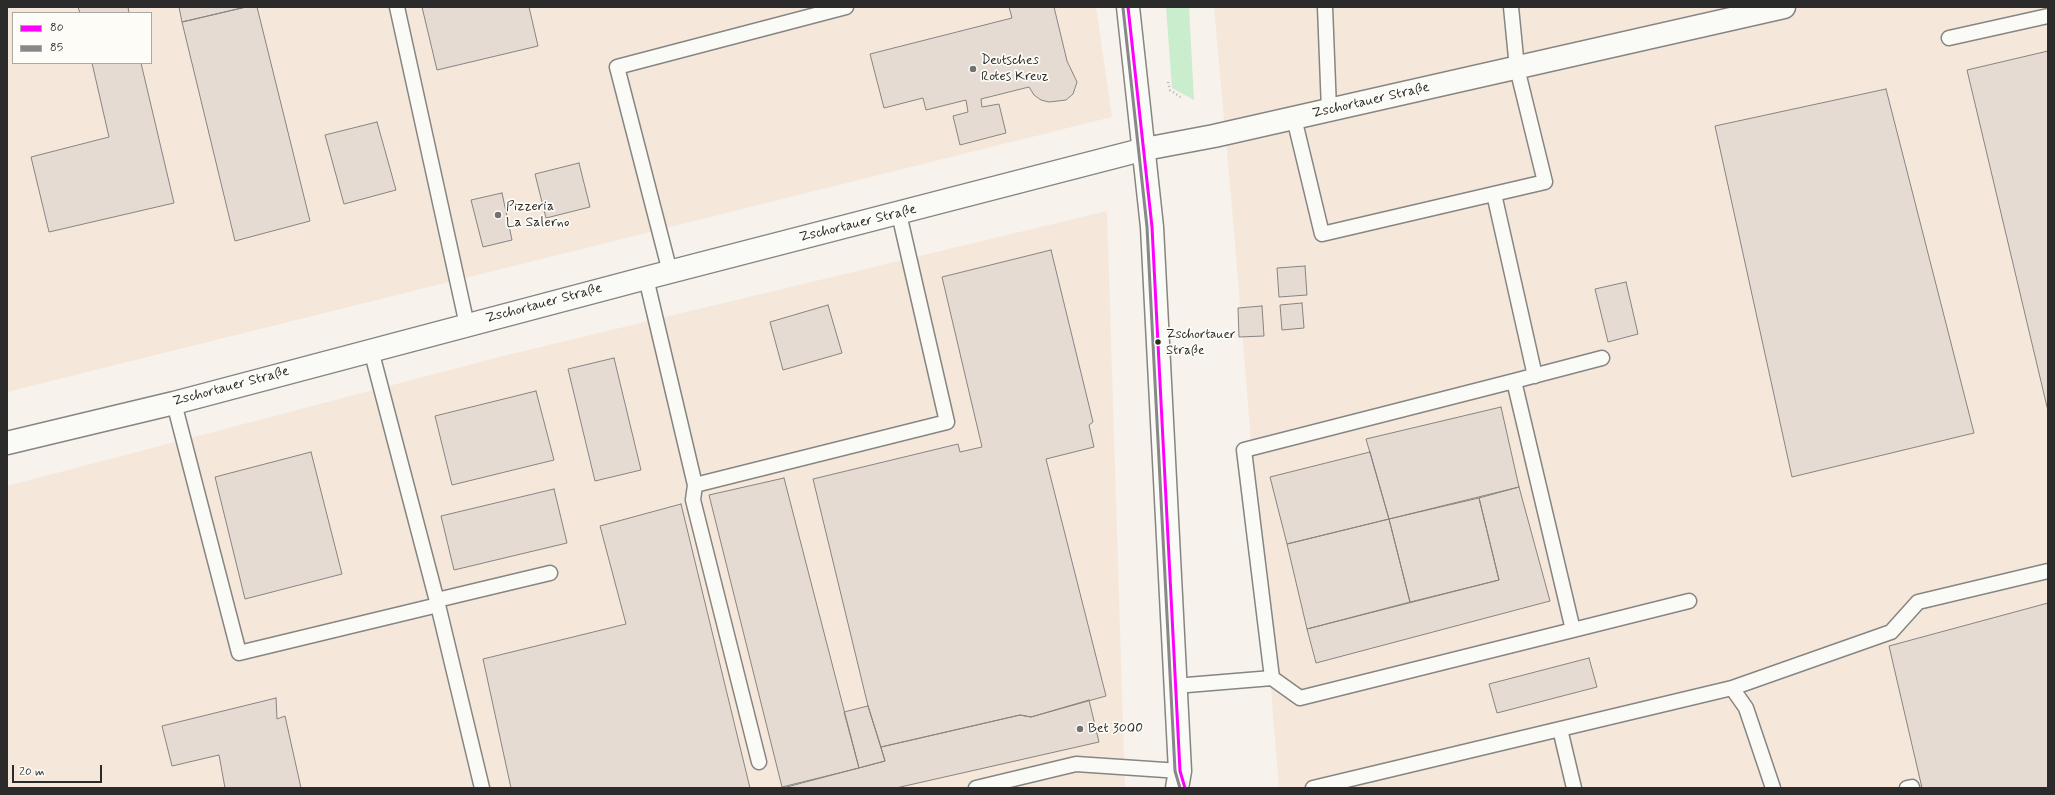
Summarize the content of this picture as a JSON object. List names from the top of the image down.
{
  "streets": {
    "street": ["Zschortauer Straße"]
  },
  "places": [
    "Deutsches Rotes Kreuz",
    "Pizzeria La Salerno",
    "Zschortauer Straße",
    "Bet 3000"
  ],
  "lines": ["transit line 80", "transit line 85"],
  "legend": ["80", "85"],
  "scale_bar": "20 m"
}
